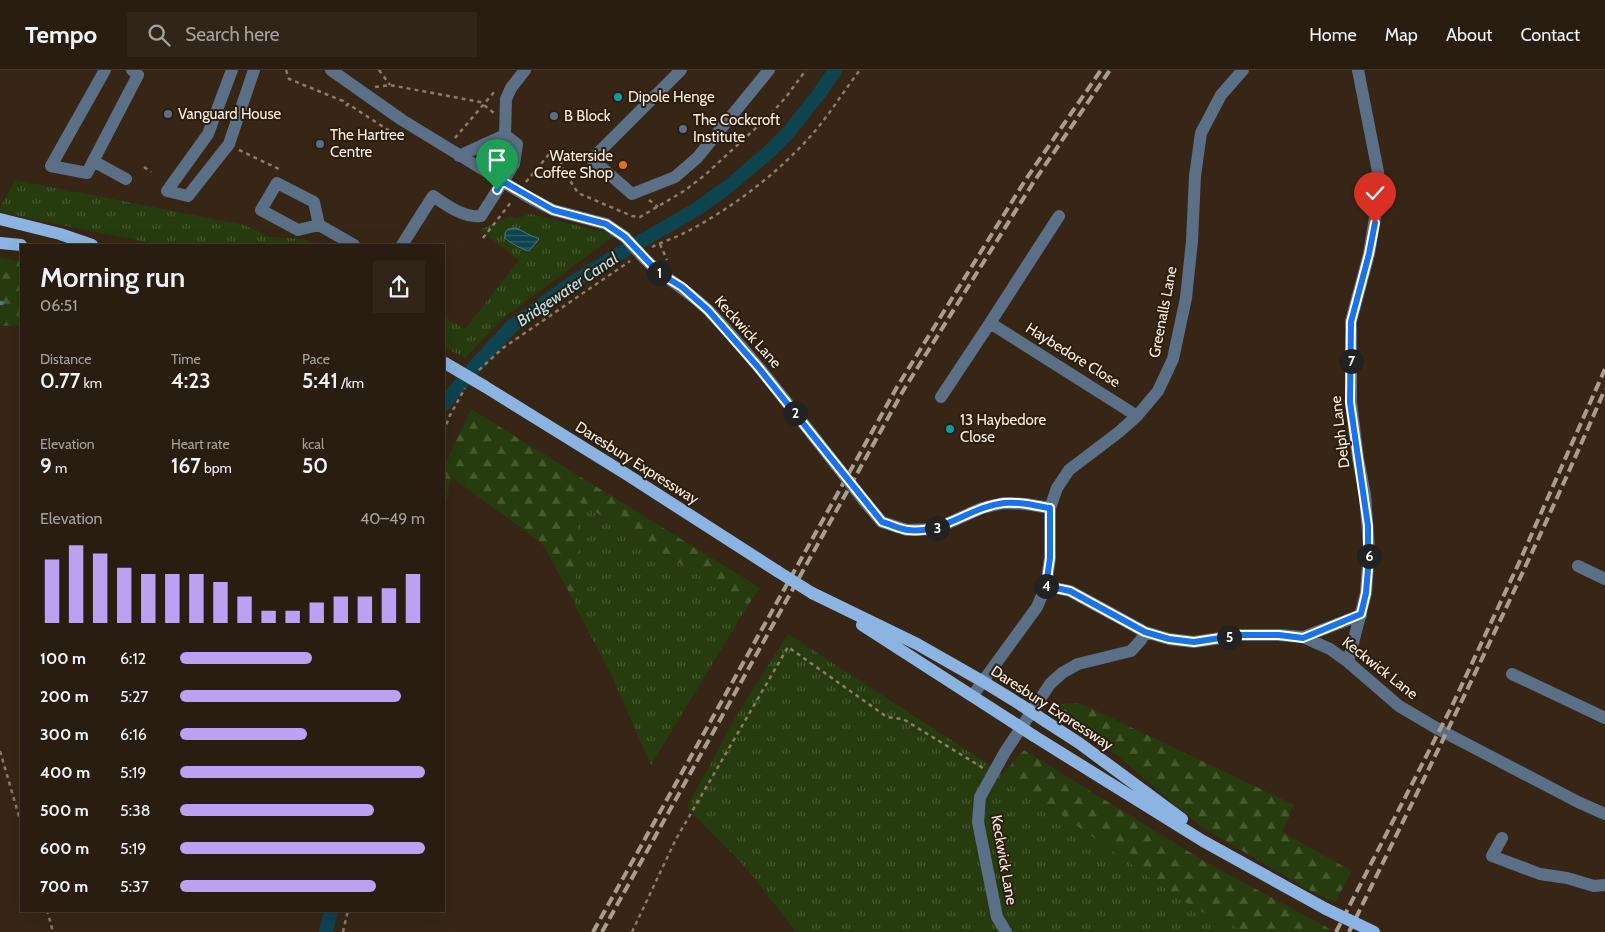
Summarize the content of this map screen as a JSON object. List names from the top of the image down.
{
  "streets": {
    "main road": ["Daresbury Expressway"],
    "street": [
      "Greenalls Lane",
      "Keckwick Lane",
      "Haybedore Close",
      "Delph Lane"
    ]
  },
  "crossings": [
    ["Greenalls Lane", "Keckwick Lane"],
    ["Greenalls Lane", "Haybedore Close"],
    ["Keckwick Lane", "Delph Lane"]
  ],
  "water": ["Bridgewater Canal"],
  "places": [
    "Dipole Henge",
    "Vanguard House",
    "B Block",
    "The Cockcroft Institute",
    "The Hartree Centre",
    "Waterside Coffee Shop",
    "13 Haybedore Close"
  ],
  "page": {
    "header": "Tempo",
    "search": "Search here",
    "nav": [
      "Home",
      "Map",
      "About",
      "Contact"
    ],
    "heading": ["Morning run", "06:51"],
    "pins": [
      "1",
      "7",
      "2",
      "3",
      "6",
      "4",
      "5"
    ],
    "stats": [
      ["Distance", "0.77 km"],
      ["Time", "4:23"],
      ["Pace", "5:41 /km"],
      ["Elevation", "9 m"],
      ["Heart rate", "167 bpm"],
      ["kcal", "50"]
    ],
    "chart": ["Elevation", "40–49 m"],
    "list": [
      {
        "name": "100 m",
        "note": "6:12"
      },
      {
        "name": "200 m",
        "note": "5:27"
      },
      {
        "name": "300 m",
        "note": "6:16"
      },
      {
        "name": "400 m",
        "note": "5:19"
      },
      {
        "name": "500 m",
        "note": "5:38"
      },
      {
        "name": "600 m",
        "note": "5:19"
      },
      {
        "name": "700 m",
        "note": "5:37"
      }
    ]
  }
}
